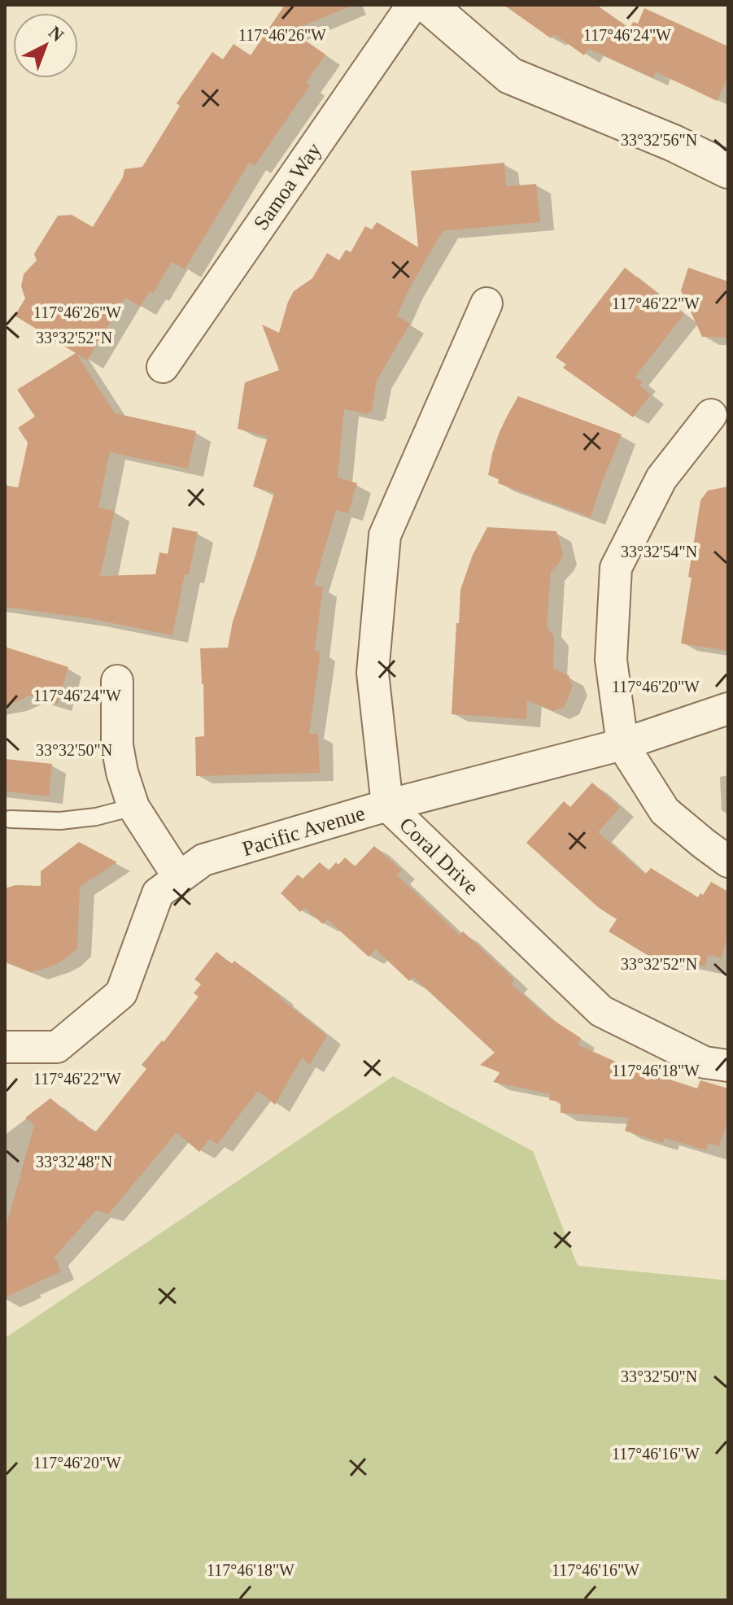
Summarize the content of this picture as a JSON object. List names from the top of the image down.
{
  "streets": {
    "street": ["Samoa Way", "Pacific Avenue", "Coral Drive"]
  },
  "crossings": [
    ["Pacific Avenue", "Coral Drive"]
  ],
  "north": "top right",
  "coordinates": [
    "117°46'26\"W",
    "117°46'24\"W",
    "33°32'56\"N",
    "117°46'22\"W",
    "33°32'52\"N",
    "33°32'54\"N",
    "117°46'20\"W",
    "33°32'50\"N",
    "117°46'18\"W",
    "33°32'48\"N",
    "117°46'16\"W"
  ]
}
